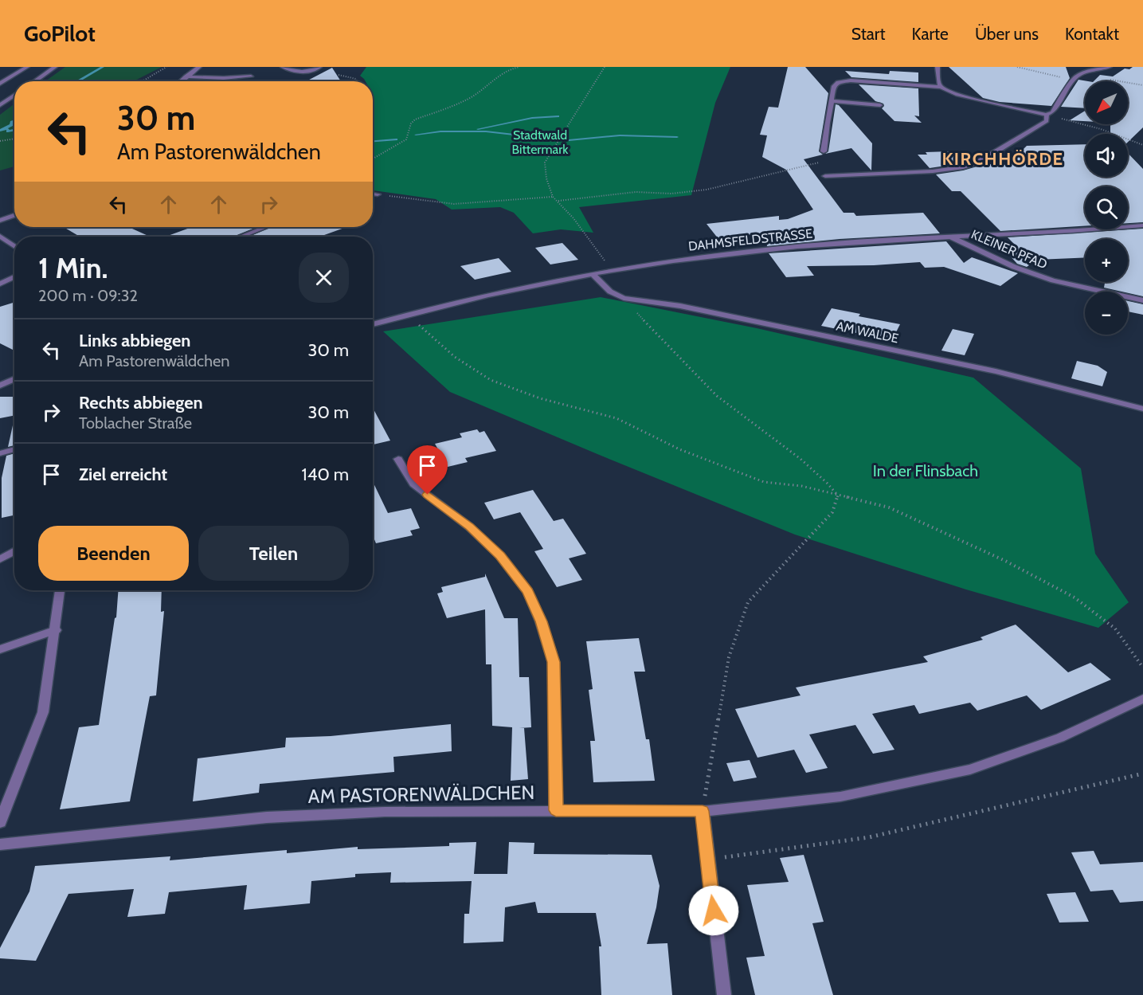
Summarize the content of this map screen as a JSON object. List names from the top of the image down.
{
  "streets": {
    "street": [
      "DAHMSFELDSTRASSE",
      "KLEINER PFAD",
      "AM WALDE",
      "AM PASTORENWÄLDCHEN"
    ]
  },
  "crossings": [
    ["DAHMSFELDSTRASSE", "KLEINER PFAD"],
    ["DAHMSFELDSTRASSE", "AM WALDE"]
  ],
  "districts": ["KIRCHHÖRDE"],
  "parks": ["Stadtwald Bittermark", "In der Flinsbach"],
  "north": "bottom left",
  "page": {
    "header": "GoPilot",
    "nav": [
      "Start",
      "Karte",
      "Über uns",
      "Kontakt"
    ],
    "map_buttons": ["+", "−"],
    "turn": ["30 m", "Am Pastorenwäldchen"],
    "heading": ["1 Min.", "200 m · 09:32"],
    "list": [
      {
        "name": "Links abbiegen",
        "note": "Am Pastorenwäldchen",
        "value": "30 m"
      },
      {
        "name": "Rechts abbiegen",
        "note": "Toblacher Straße",
        "value": "30 m"
      },
      {
        "name": "Ziel erreicht",
        "value": "140 m"
      }
    ],
    "buttons": ["Beenden", "Teilen"]
  }
}
